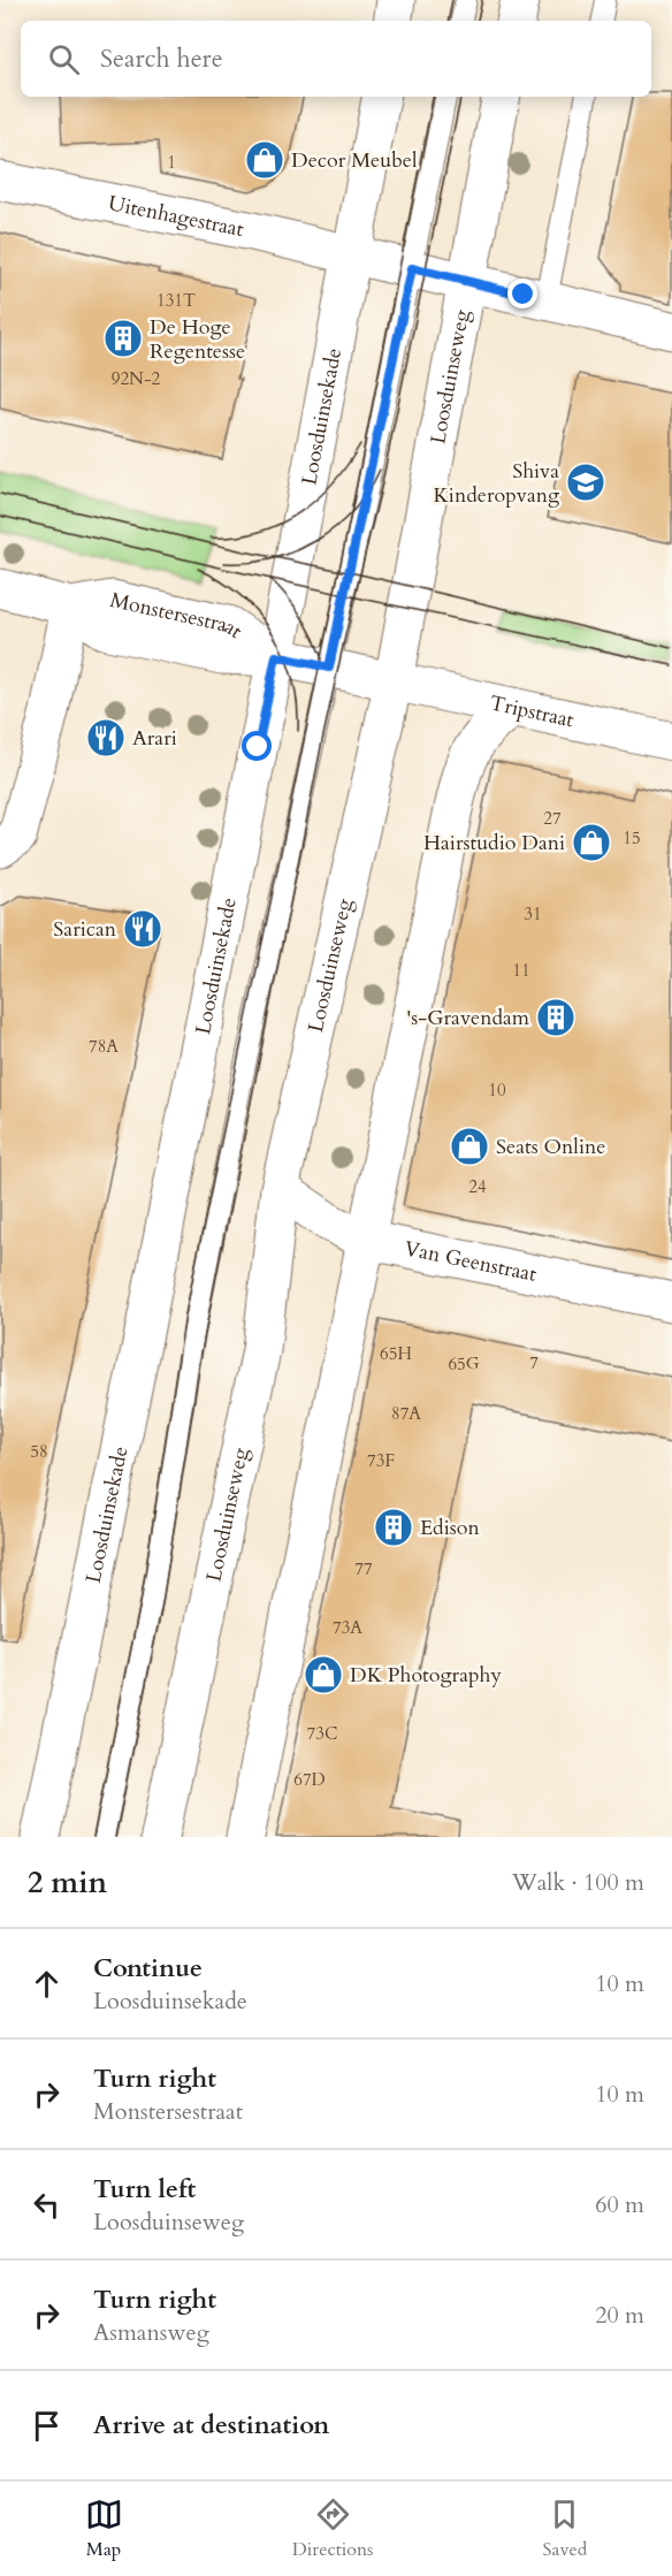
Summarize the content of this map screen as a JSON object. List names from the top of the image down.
{
  "streets": {
    "main road": [
      "Uitenhagestraat",
      "Loosduinseweg",
      "Loosduinsekade",
      "Monstersestraat",
      "Tripstraat",
      "Van Geenstraat"
    ]
  },
  "crossings": [
    ["Uitenhagestraat", "Loosduinseweg"],
    ["Uitenhagestraat", "Loosduinsekade"],
    ["Loosduinseweg", "Monstersestraat"],
    ["Loosduinseweg", "Tripstraat"],
    ["Loosduinseweg", "Van Geenstraat"],
    ["Loosduinsekade", "Monstersestraat"],
    ["Monstersestraat", "Tripstraat"]
  ],
  "places": {
    "shop": [
      "Decor Meubel",
      "Hairstudio Dani",
      "Seats Online",
      "DK Photography"
    ],
    "building": ["De Hoge Regentesse", "'s-Gravendam", "Edison"],
    "school or university": ["Shiva Kinderopvang"],
    "restaurant": ["Arari", "Sarican"]
  },
  "house_numbers": [
    "1",
    "131T",
    "92N-2",
    "27",
    "15",
    "31",
    "11",
    "78A",
    "10",
    "24",
    "65H",
    "7",
    "65G",
    "87A",
    "58",
    "73F",
    "77",
    "73A",
    "73C",
    "67D"
  ],
  "page": {
    "search": "Search here",
    "heading": ["2 min", "Walk · 100 m"],
    "list": [
      ["Continue", "Loosduinsekade", "10 m"],
      ["Turn right", "Monstersestraat", "10 m"],
      ["Turn left", "Loosduinseweg", "60 m"],
      ["Turn right", "Asmansweg", "20 m"],
      "Arrive at destination"
    ],
    "nav": ["Map", "Directions", "Saved"]
  }
}
